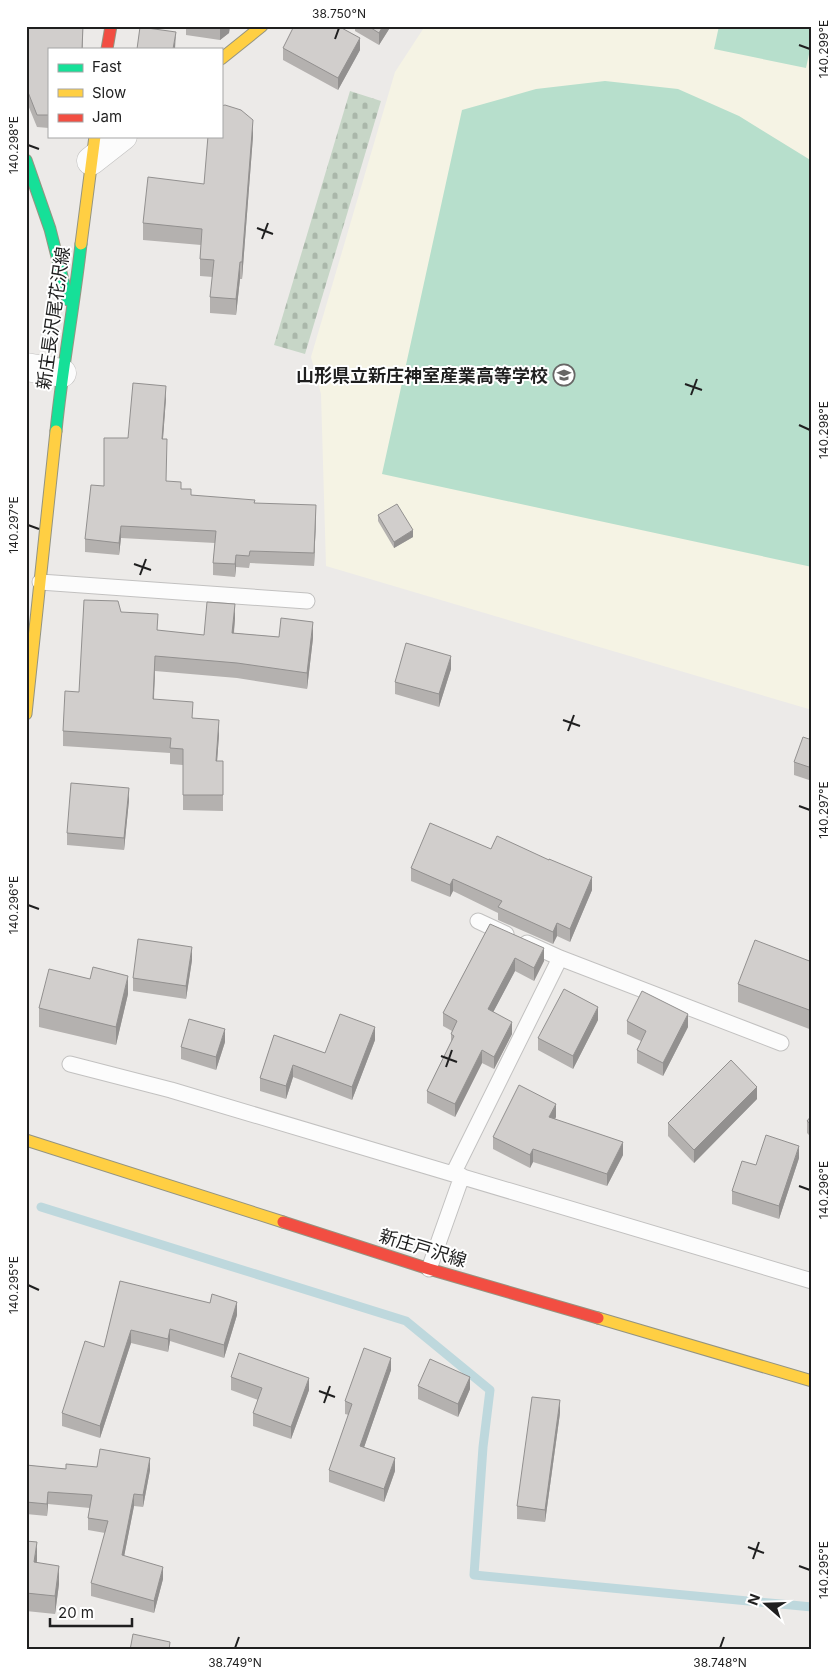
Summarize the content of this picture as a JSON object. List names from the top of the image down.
{
  "streets": {
    "main road": ["新庄長沢尾花沢線", "新庄戸沢線"]
  },
  "places": {
    "school or university": ["山形県立新庄神室産業高等学校"]
  },
  "legend": ["Fast", "Slow", "Jam"],
  "scale_bar": "20 m",
  "north": "left",
  "coordinates": [
    "38.750°N",
    "140.299°E",
    "140.298°E",
    "140.297°E",
    "140.296°E",
    "140.295°E",
    "38.749°N",
    "38.748°N"
  ]
}
